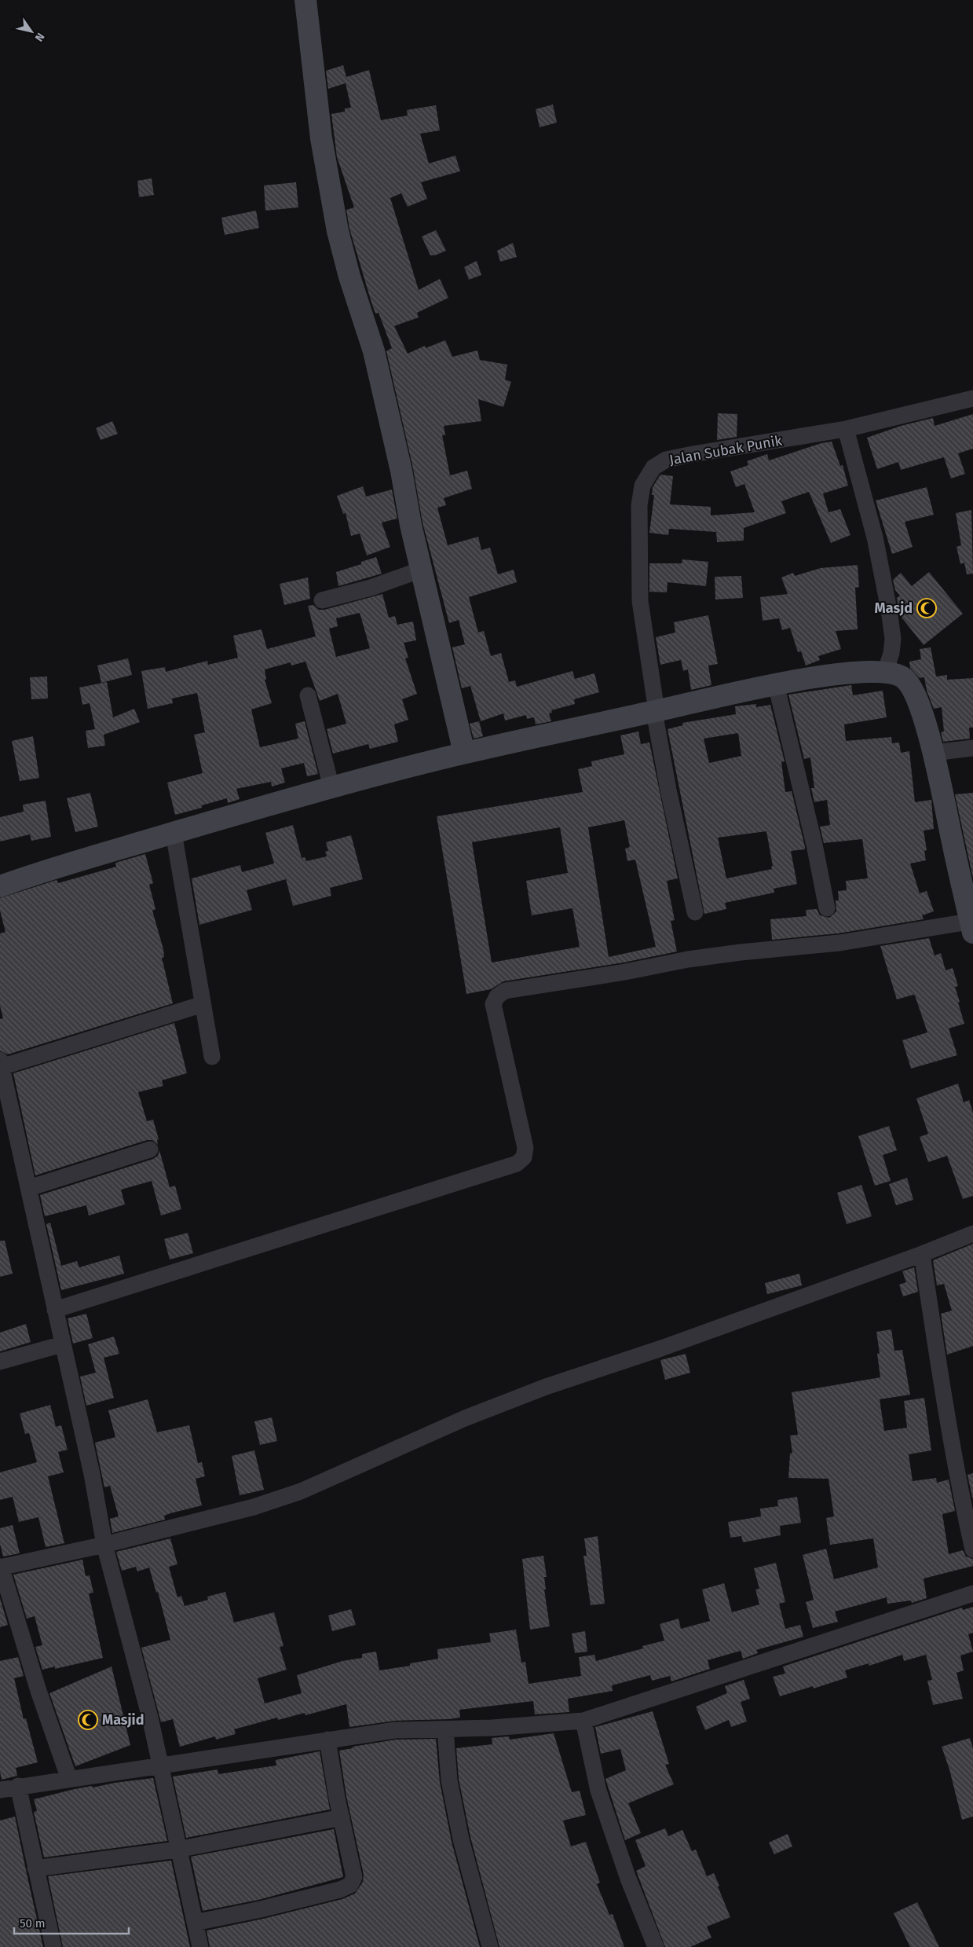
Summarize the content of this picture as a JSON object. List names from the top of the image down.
{
  "streets": {
    "street": ["Jalan Subak Punik"]
  },
  "places": {
    "mosque": ["Masjd", "Masjid"]
  },
  "scale_bar": "50 m",
  "north": "bottom right"
}
